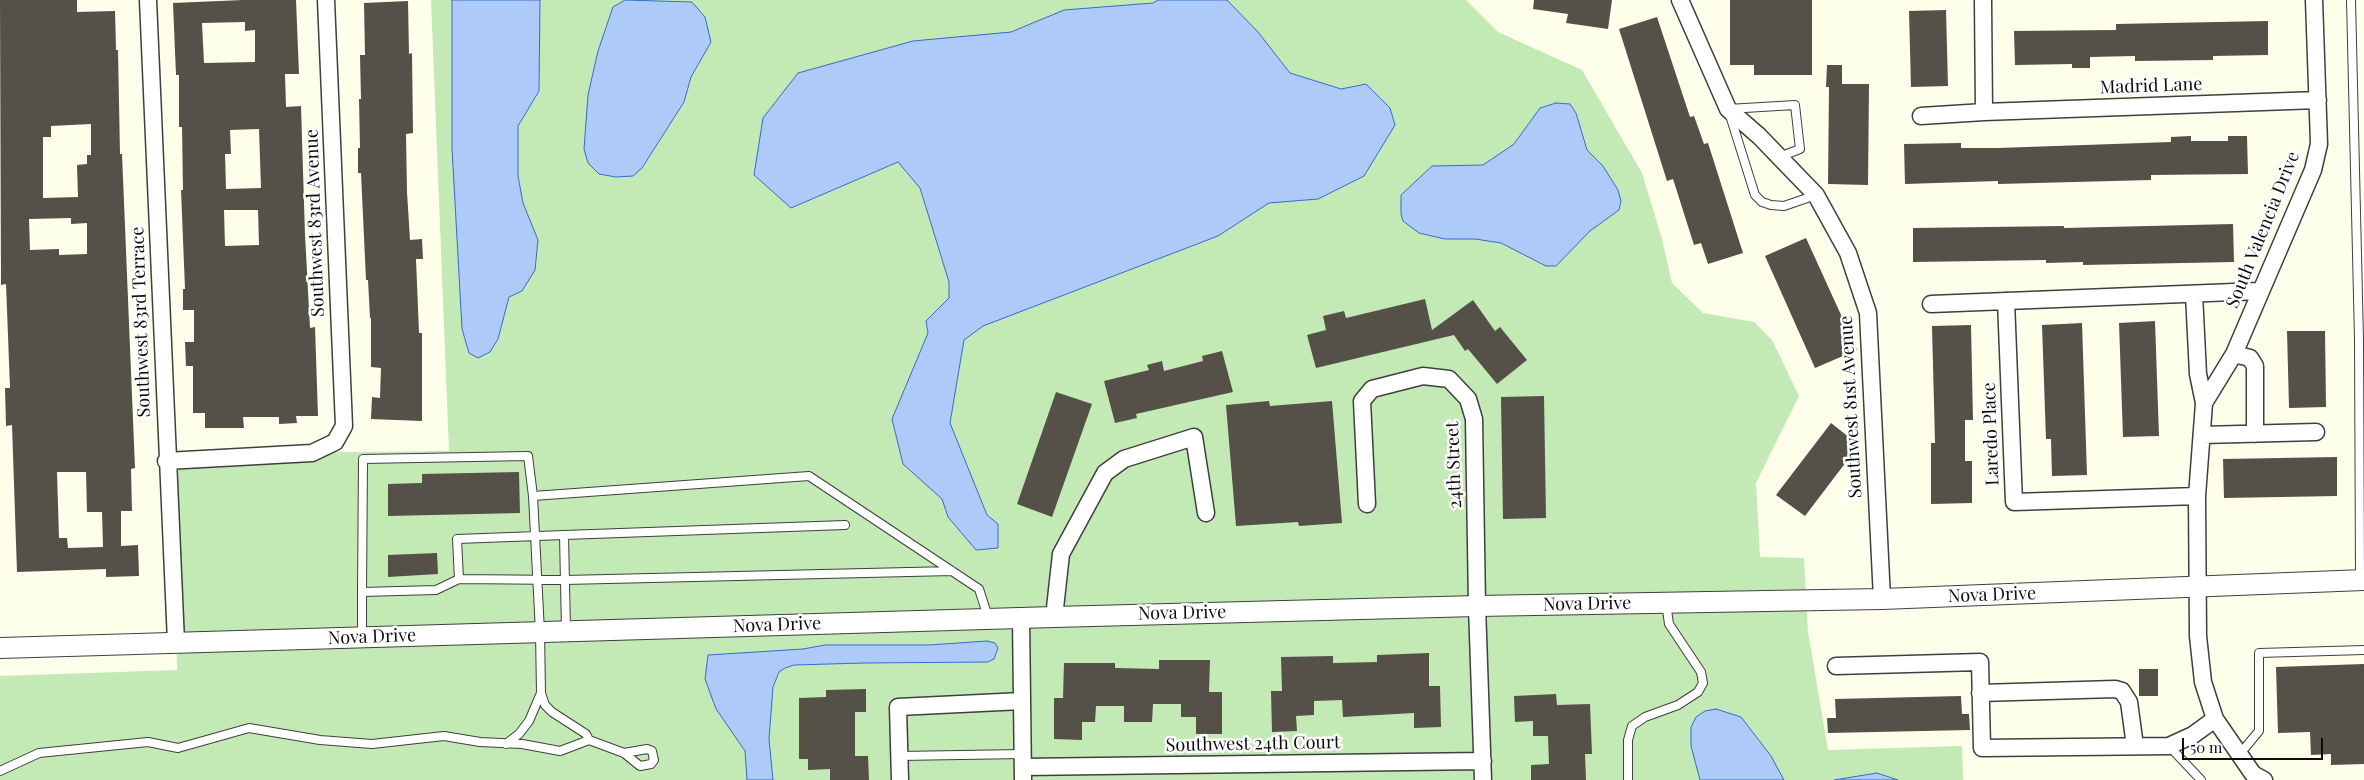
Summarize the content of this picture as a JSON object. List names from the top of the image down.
{
  "streets": {
    "street": [
      "Madrid Lane",
      "Southwest 83rd Avenue",
      "South Valencia Drive",
      "Southwest 83rd Terrace",
      "Southwest 81st Avenue",
      "Laredo Place",
      "24th Street",
      "Nova Drive",
      "Southwest 24th Court"
    ]
  },
  "crossings": [
    ["Madrid Lane", "South Valencia Drive"],
    ["Southwest 83rd Avenue", "Southwest 83rd Terrace"],
    ["South Valencia Drive", "Laredo Place"],
    ["South Valencia Drive", "Nova Drive"],
    ["Southwest 83rd Terrace", "Nova Drive"],
    ["Southwest 81st Avenue", "Nova Drive"],
    ["24th Street", "Nova Drive"]
  ],
  "scale_bar": "50 m"
}
